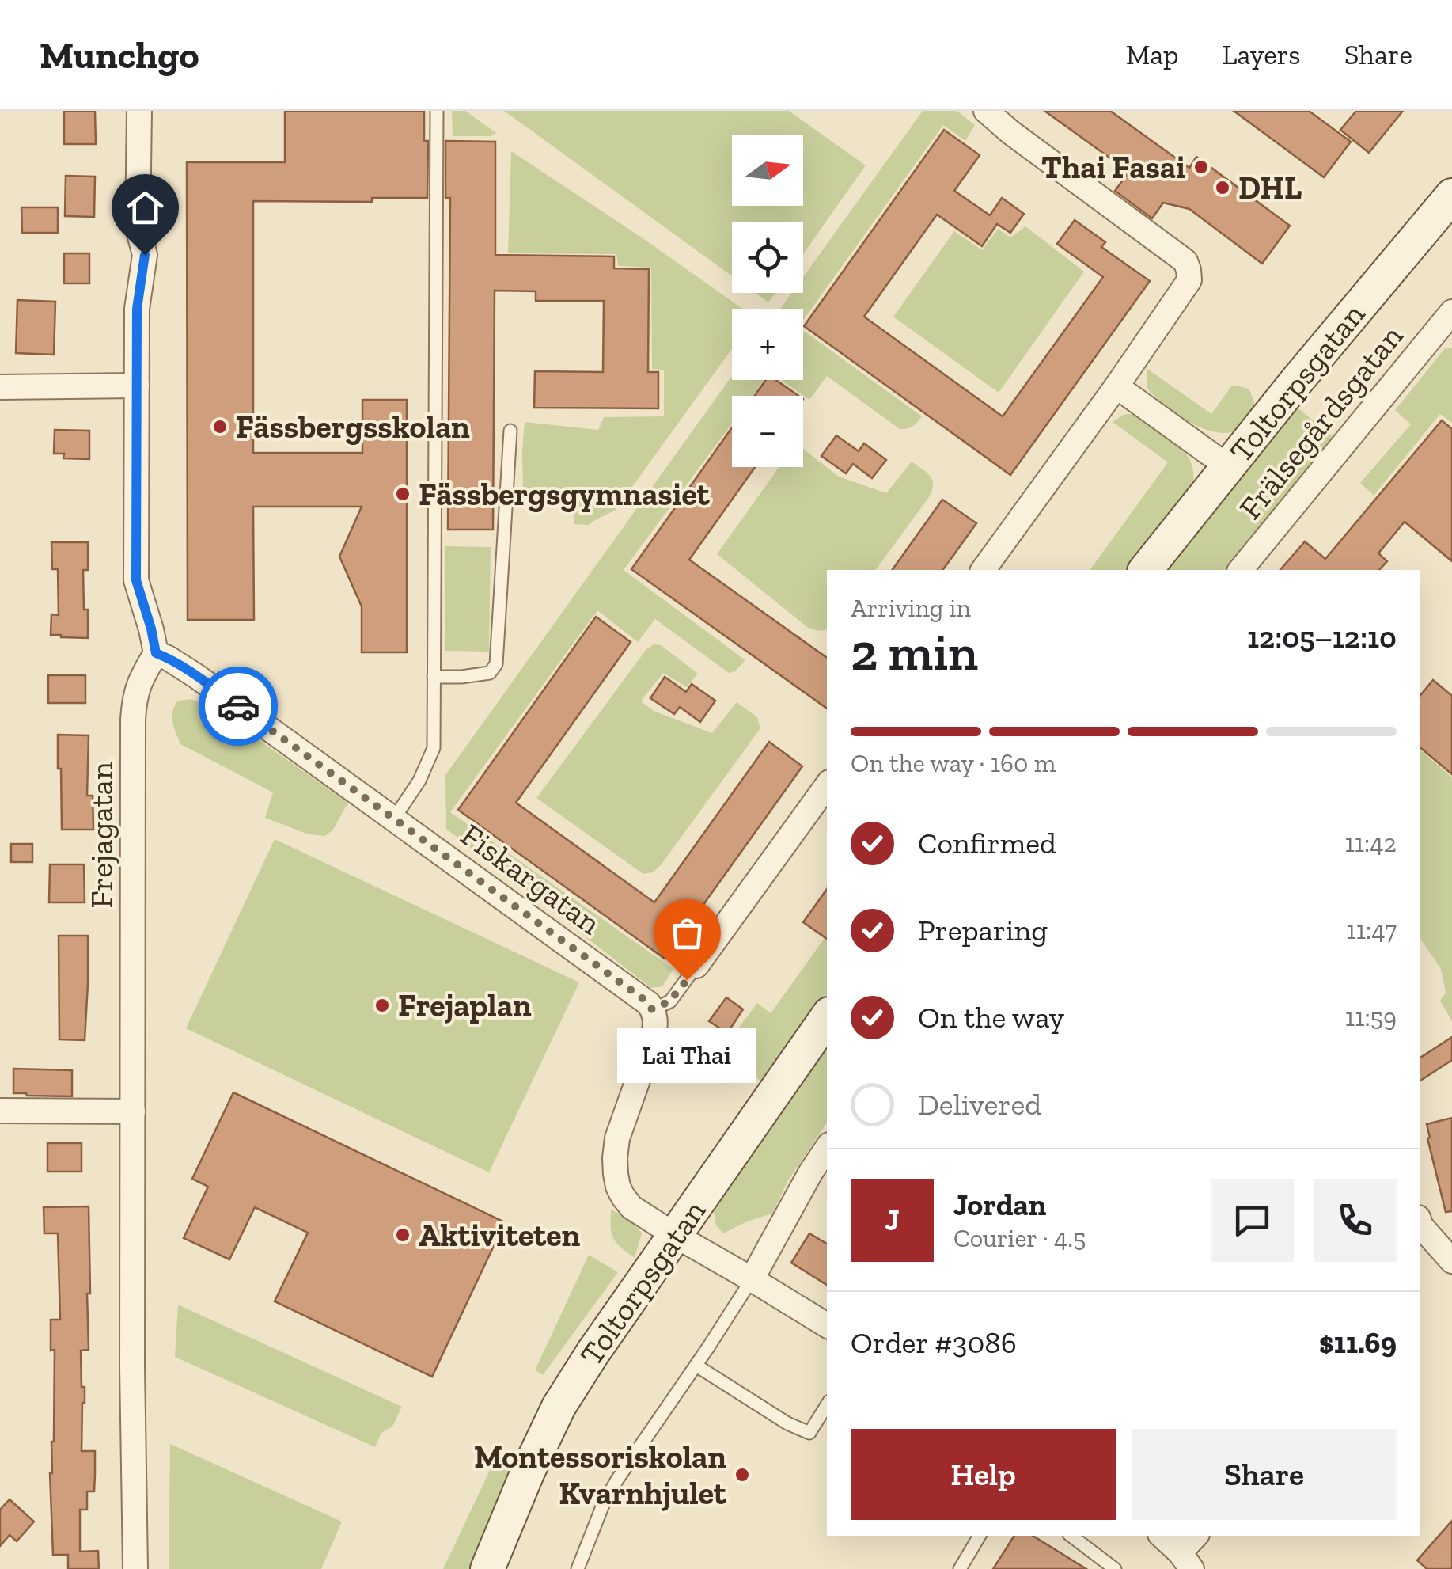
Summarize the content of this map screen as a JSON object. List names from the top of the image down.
{
  "streets": {
    "street": [
      "Toltorpsgatan",
      "Frälsegårdsgatan",
      "Frejagatan",
      "Fiskargatan"
    ]
  },
  "crossings": [
    ["Frejagatan", "Fiskargatan"]
  ],
  "places": [
    "Thai Fasai",
    "DHL",
    "Fässbergsskolan",
    "Fässbergsgymnasiet",
    "Lai Thai",
    "Frejaplan",
    "Aktiviteten",
    "Montessoriskolan Kvarnhjulet"
  ],
  "north": "right",
  "page": {
    "header": "Munchgo",
    "nav": ["Map", "Layers", "Share"],
    "map_buttons": ["+", "−"],
    "heading": ["2 min", "Arriving in", "12:05–12:10"],
    "panel": [
      "Jordan",
      "Courier · 4.5",
      "Order #3086",
      "$11.69"
    ],
    "bar": "On the way · 160 m",
    "list": [
      ["Confirmed", "11:42"],
      ["Preparing", "11:47"],
      ["On the way", "11:59"],
      "Delivered"
    ],
    "bubble": "Lai Thai",
    "round": "J",
    "buttons": ["Help", "Share"]
  }
}
